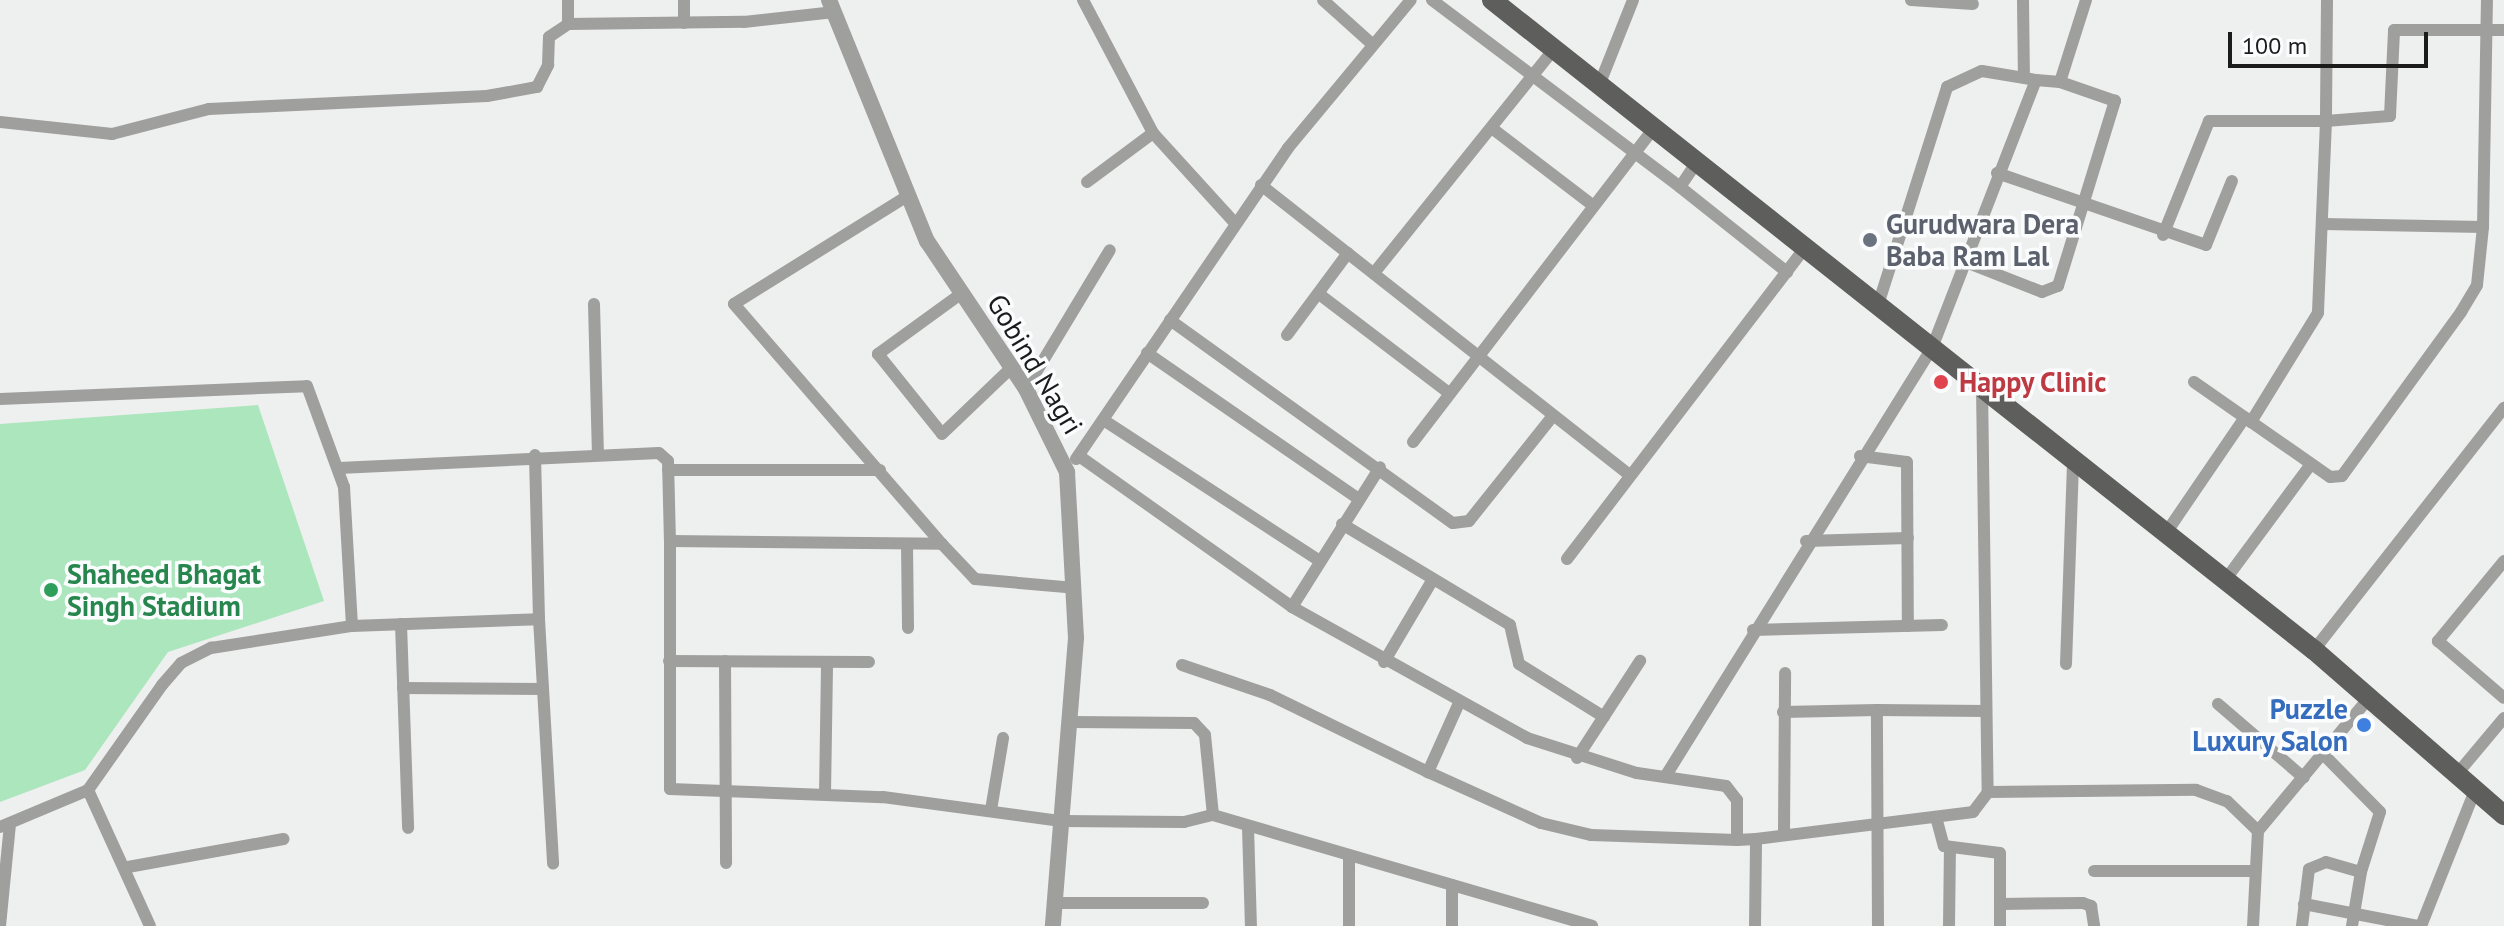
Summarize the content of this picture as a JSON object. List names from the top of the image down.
{
  "streets": {
    "street": ["Gobind Nagri"]
  },
  "places": [
    "Gurudwara Dera Baba Ram Lal",
    "Happy Clinic",
    "Shaheed Bhagat Singh Stadium",
    "Puzzle Luxury Salon"
  ],
  "scale_bar": "100 m"
}
